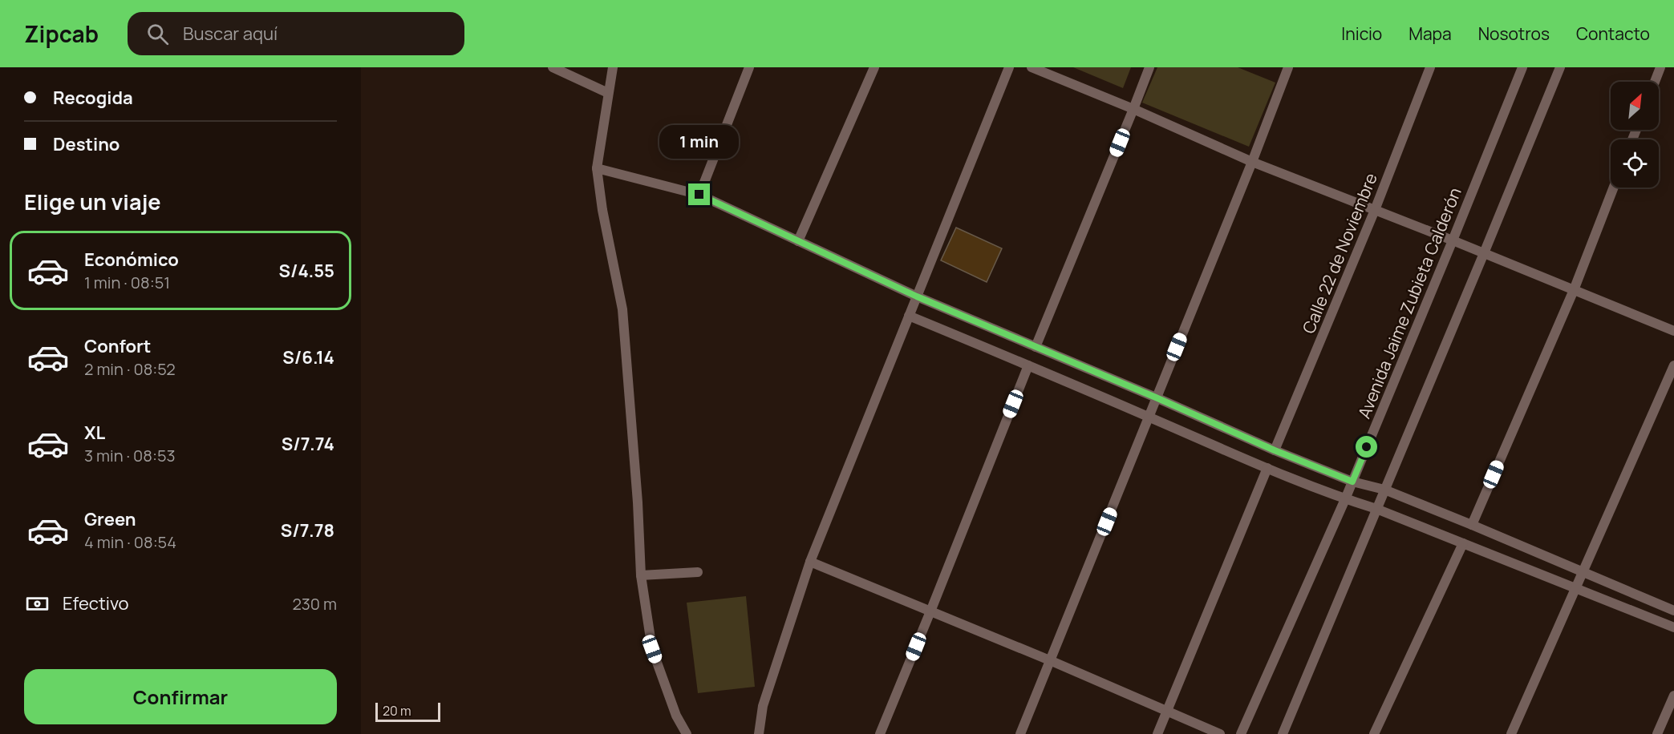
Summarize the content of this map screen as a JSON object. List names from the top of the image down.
{
  "streets": {
    "street": ["Calle 22 de Noviembre", "Avenida Jaime Zubieta Calderón"]
  },
  "scale_bar": "20 m",
  "north": "top right",
  "page": {
    "header": "Zipcab",
    "search": "Buscar aquí",
    "nav": [
      "Inicio",
      "Mapa",
      "Nosotros",
      "Contacto"
    ],
    "banner": ["Recogida", "Destino"],
    "bubble": "1 min",
    "heading": "Elige un viaje",
    "list": [
      {
        "name": "Económico",
        "note": "1 min · 08:51",
        "value": "S/4.55"
      },
      {
        "name": "Confort",
        "note": "2 min · 08:52",
        "value": "S/6.14"
      },
      {
        "name": "XL",
        "note": "3 min · 08:53",
        "value": "S/7.74"
      },
      {
        "name": "Green",
        "note": "4 min · 08:54",
        "value": "S/7.78"
      }
    ],
    "pay": ["Efectivo", "230 m"],
    "buttons": "Confirmar",
    "scale": "20 m"
  }
}
